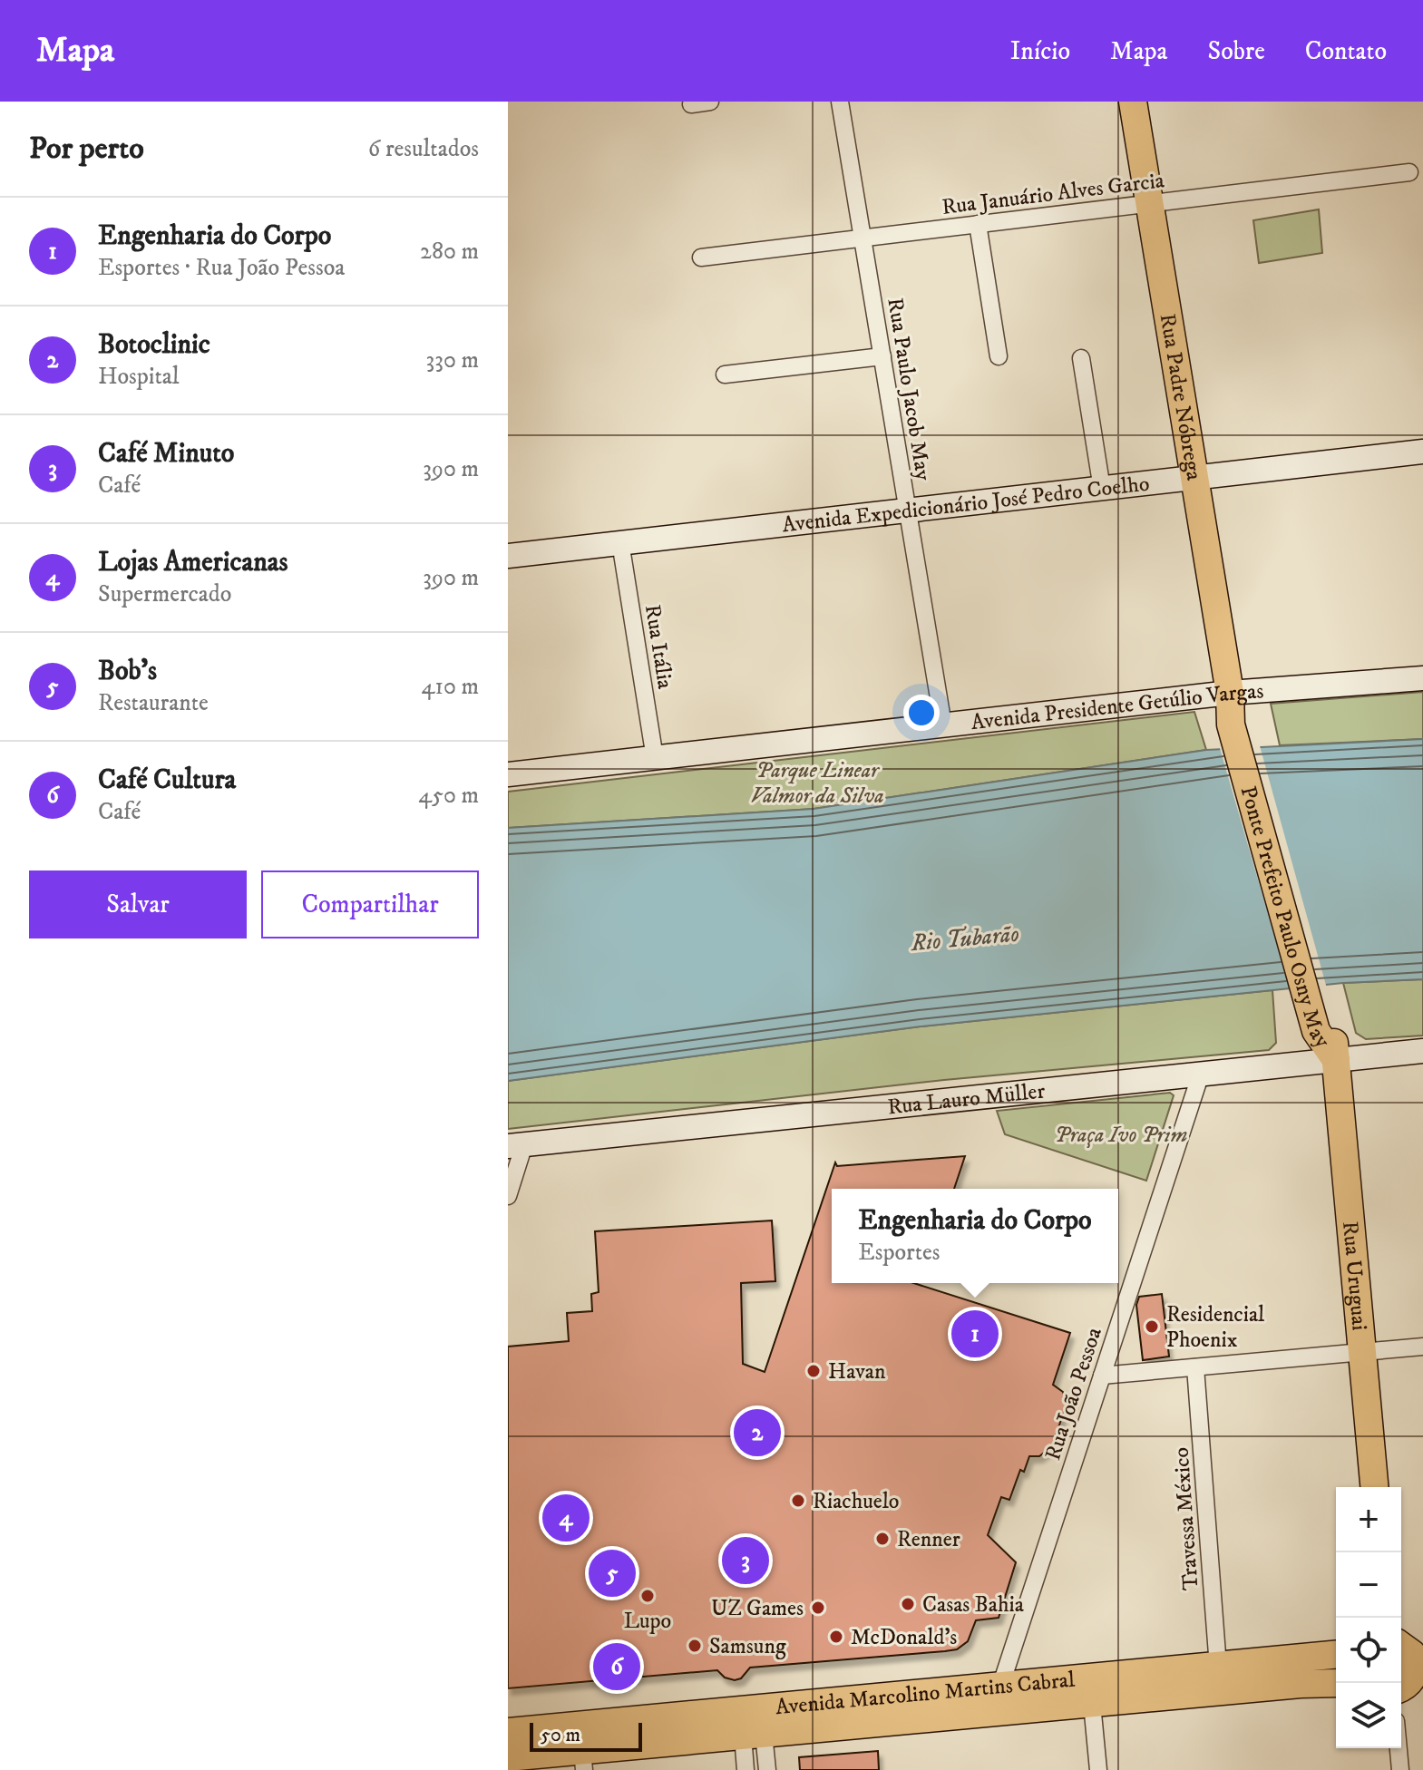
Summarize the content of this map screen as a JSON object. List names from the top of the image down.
{
  "streets": {
    "main road": [
      "Rua Padre Nóbrega",
      "Avenida Expedicionário José Pedro Coelho",
      "Avenida Presidente Getúlio Vargas",
      "Ponte Prefeito Paulo Osny May",
      "Rua Lauro Müller",
      "Rua Uruguai",
      "Avenida Marcolino Martins Cabral"
    ],
    "street": [
      "Rua Januário Alves Garcia",
      "Rua Paulo Jacob May",
      "Rua Itália",
      "Rua João Pessoa",
      "Travessa México"
    ]
  },
  "crossings": [
    ["Rua Januário Alves Garcia", "Rua Paulo Jacob May"],
    ["Rua Januário Alves Garcia", "Rua Padre Nóbrega"],
    ["Rua Paulo Jacob May", "Avenida Expedicionário José Pedro Coelho"],
    ["Rua Paulo Jacob May", "Avenida Presidente Getúlio Vargas"],
    ["Rua Padre Nóbrega", "Avenida Expedicionário José Pedro Coelho"],
    ["Rua Padre Nóbrega", "Avenida Presidente Getúlio Vargas"],
    ["Rua Padre Nóbrega", "Ponte Prefeito Paulo Osny May"],
    ["Avenida Expedicionário José Pedro Coelho", "Rua Itália"],
    ["Rua Itália", "Avenida Presidente Getúlio Vargas"],
    ["Avenida Presidente Getúlio Vargas", "Ponte Prefeito Paulo Osny May"],
    ["Ponte Prefeito Paulo Osny May", "Rua Lauro Müller"],
    ["Ponte Prefeito Paulo Osny May", "Rua Uruguai"],
    ["Rua Lauro Müller", "Rua Uruguai"],
    ["Rua Lauro Müller", "Rua João Pessoa"],
    ["Rua João Pessoa", "Avenida Marcolino Martins Cabral"],
    ["Travessa México", "Avenida Marcolino Martins Cabral"]
  ],
  "water": ["Rio Tubarão"],
  "parks": ["Parque Linear Valmor da Silva", "Praça Ivo Prim"],
  "places": [
    "Residencial Phoenix",
    "Havan",
    "Riachuelo",
    "Renner",
    "Lupo",
    "Casas Bahia",
    "UZ Games",
    "McDonald's",
    "Samsung"
  ],
  "scale_bar": "50 m",
  "page": {
    "header": "Mapa",
    "nav": [
      "Início",
      "Mapa",
      "Sobre",
      "Contato"
    ],
    "heading": ["Por perto", "6 resultados"],
    "list": [
      {
        "mark": "1",
        "name": "Engenharia do Corpo",
        "note": "Esportes · Rua João Pessoa",
        "value": "280 m"
      },
      {
        "mark": "2",
        "name": "Botoclinic",
        "note": "Hospital",
        "value": "330 m"
      },
      {
        "mark": "3",
        "name": "Café Minuto",
        "note": "Café",
        "value": "390 m"
      },
      {
        "mark": "4",
        "name": "Lojas Americanas",
        "note": "Supermercado",
        "value": "390 m"
      },
      {
        "mark": "5",
        "name": "Bob's",
        "note": "Restaurante",
        "value": "410 m"
      },
      {
        "mark": "6",
        "name": "Café Cultura",
        "note": "Café",
        "value": "450 m"
      }
    ],
    "buttons": ["Salvar", "Compartilhar"],
    "popup": ["Engenharia do Corpo", "Esportes"],
    "pins": [
      "1",
      "2",
      "4",
      "3",
      "5",
      "6"
    ],
    "map_buttons": ["+", "−"],
    "scale": "50 m"
  }
}
